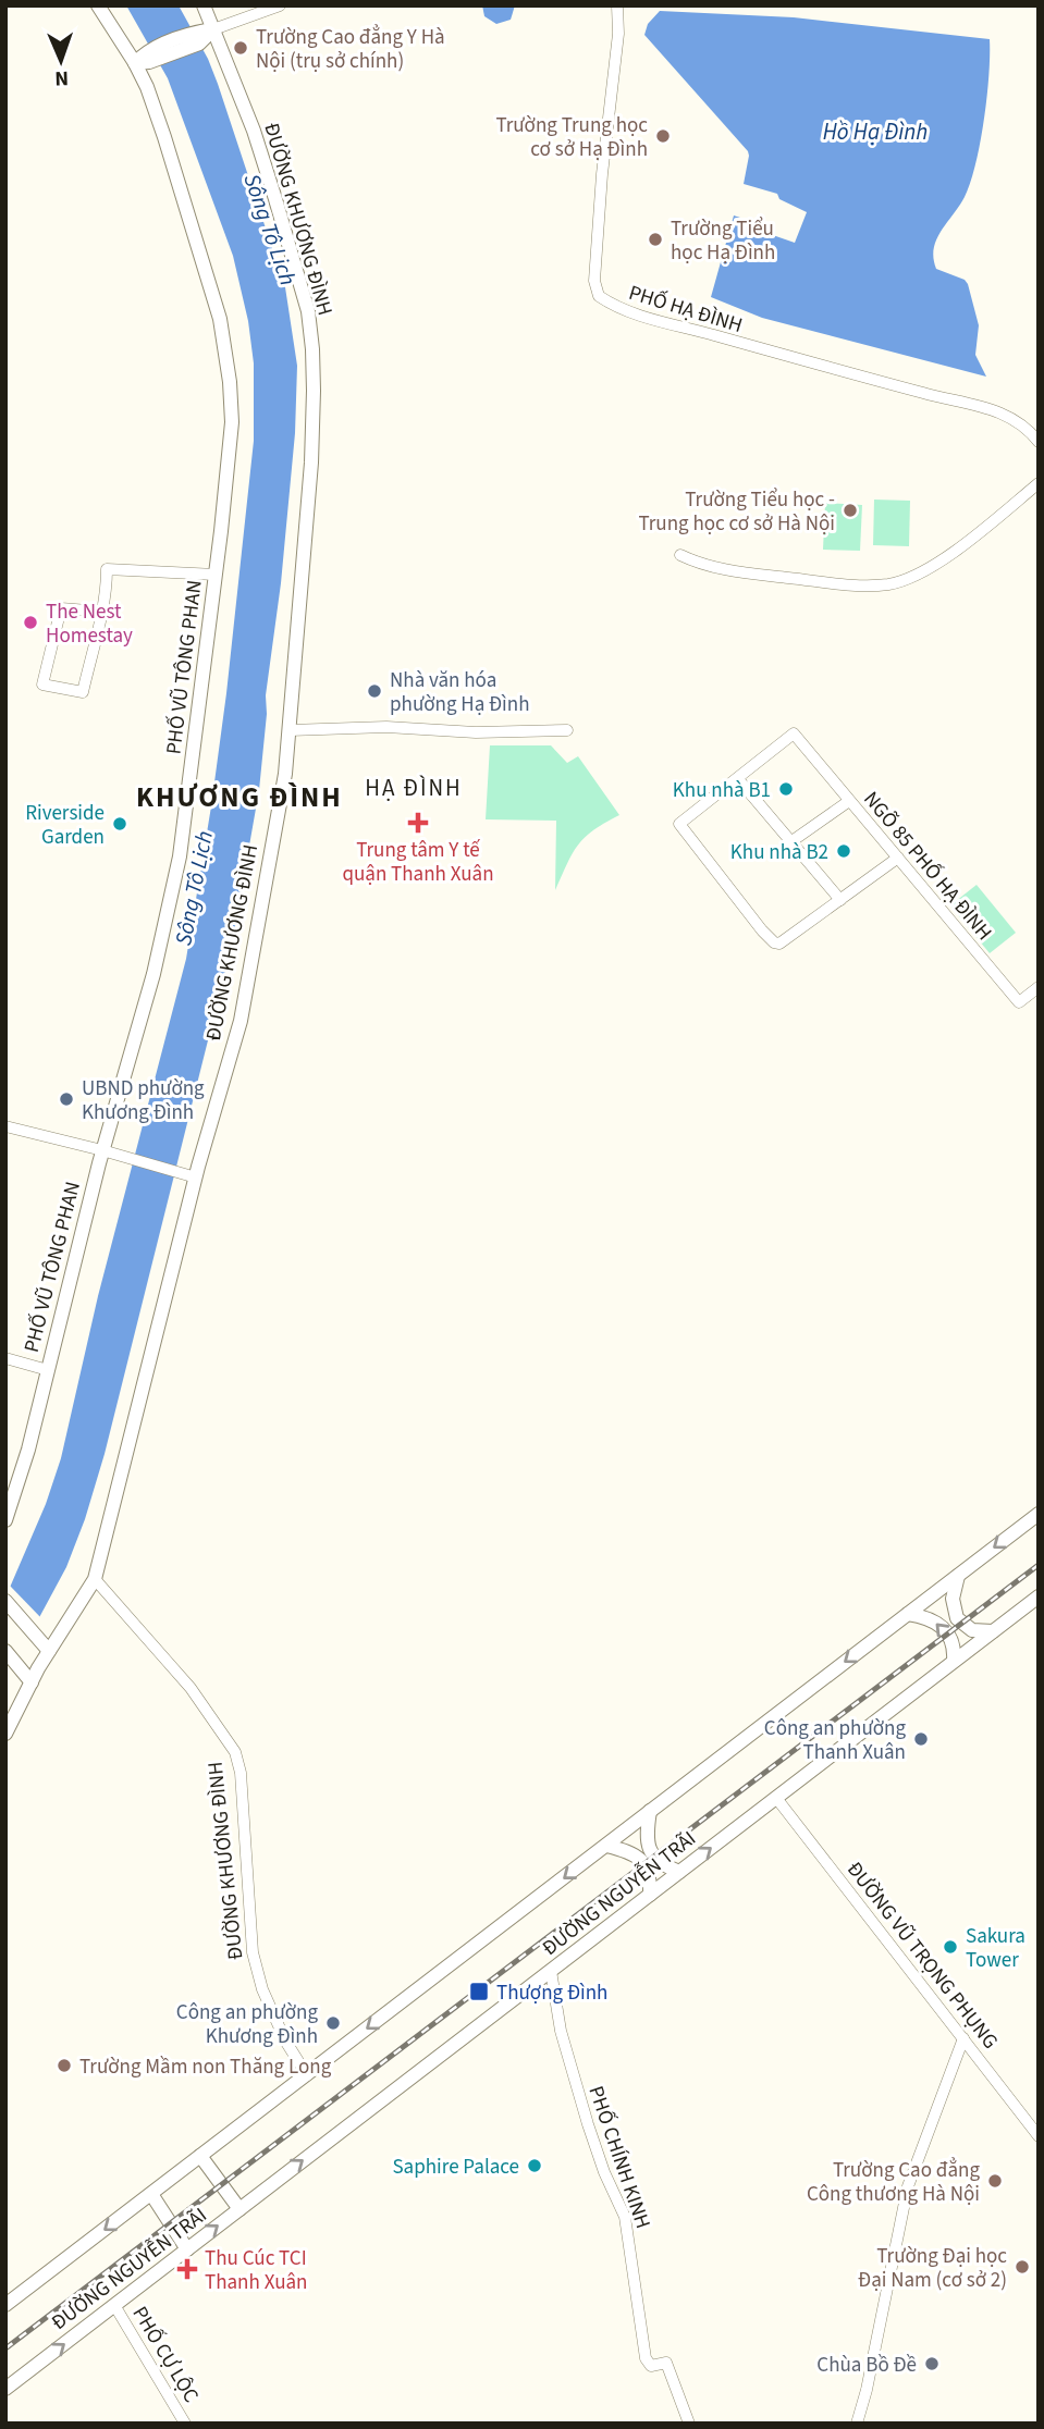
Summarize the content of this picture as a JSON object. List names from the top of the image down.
{
  "streets": {
    "main road": ["ĐƯỜNG KHƯƠNG ĐÌNH", "PHỐ VŨ TÔNG PHAN", "ĐƯỜNG NGUYỄN TRÃI"],
    "street": [
      "PHỐ HẠ ĐÌNH",
      "NGÕ 85 PHỐ HẠ ĐÌNH",
      "ĐƯỜNG VŨ TRỌNG PHỤNG",
      "PHỐ CHÍNH KINH",
      "PHỐ CỰ LỘC"
    ]
  },
  "crossings": [
    ["ĐƯỜNG NGUYỄN TRÃI", "ĐƯỜNG VŨ TRỌNG PHỤNG"],
    ["ĐƯỜNG NGUYỄN TRÃI", "PHỐ CHÍNH KINH"],
    ["ĐƯỜNG NGUYỄN TRÃI", "PHỐ CỰ LỘC"]
  ],
  "districts": ["HẠ ĐÌNH", "KHƯƠNG ĐÌNH"],
  "water": ["Hồ Hạ Đình", "Sông Tô Lịch"],
  "places": {
    "other": [
      "Trường Cao đẳng Y Hà Nội (trụ sở chính)",
      "Trường Trung học cơ sở Hạ Đình",
      "Trường Tiểu học Hạ Đình",
      "Trường Tiểu học - Trung học cơ sở Hà Nội",
      "The Nest Homestay",
      "Nhà văn hóa phường Hạ Đình",
      "Khu nhà B1",
      "Riverside Garden",
      "Khu nhà B2",
      "UBND phường Khương Đình",
      "Công an phường Thanh Xuân",
      "Sakura Tower",
      "Công an phường Khương Đình",
      "Trường Mầm non Thăng Long",
      "Saphire Palace",
      "Trường Cao đẳng Công thương Hà Nội",
      "Trường Đại học Đại Nam (cơ sở 2)",
      "Chùa Bồ Đề"
    ],
    "health": ["Trung tâm Y tế quận Thanh Xuân", "Thu Cúc TCI Thanh Xuân"],
    "transit": ["Thượng Đình"]
  },
  "north": "bottom"
}
